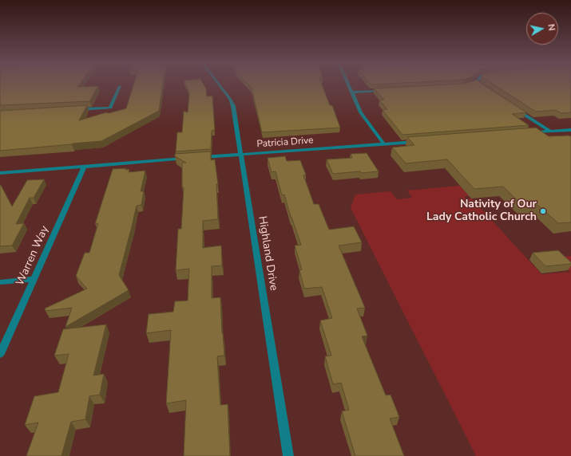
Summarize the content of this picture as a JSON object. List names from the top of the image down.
{
  "streets": {
    "street": ["Patricia Drive", "Highland Drive", "Warren Way"]
  },
  "crossings": [
    ["Patricia Drive", "Highland Drive"]
  ],
  "places": ["Nativity of Our Lady Catholic Church"],
  "north": "right"
}
